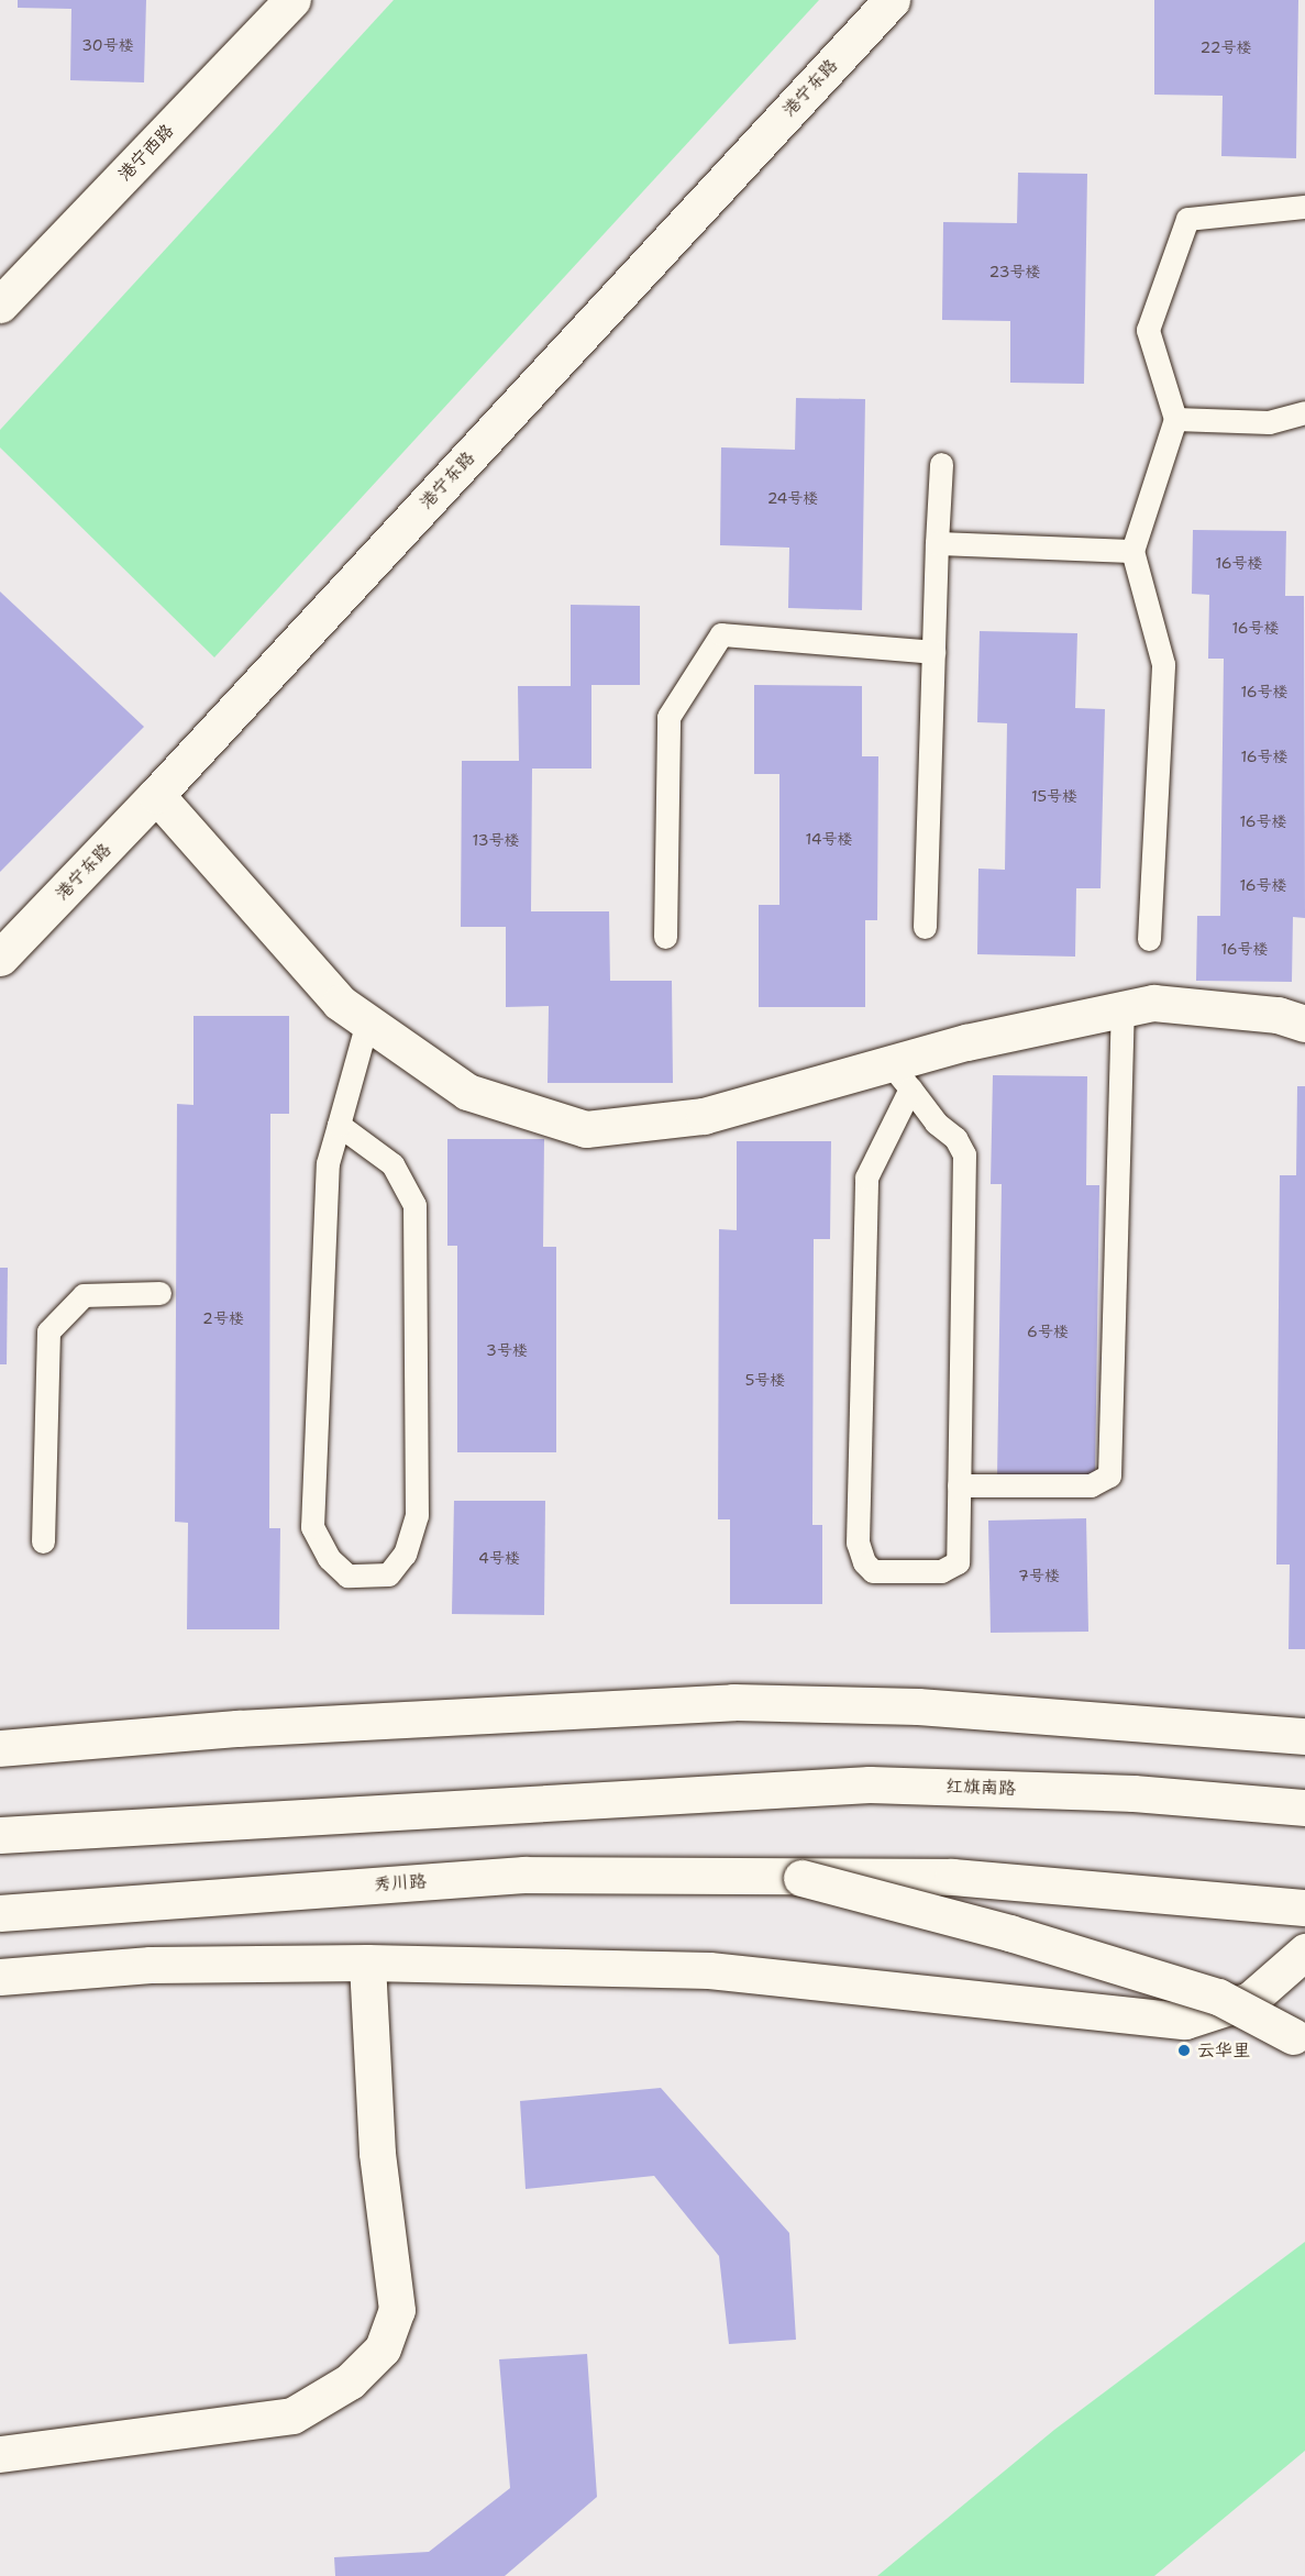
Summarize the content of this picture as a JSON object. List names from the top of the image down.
{
  "streets": {
    "street": [
      "港宁东路",
      "港宁西路",
      "红旗南路",
      "秀川路"
    ]
  },
  "places": ["云华里"],
  "house_numbers": [
    "30号楼",
    "22号楼",
    "23号楼",
    "24号楼",
    "16号楼",
    "16号楼",
    "16号楼",
    "16号楼",
    "15号楼",
    "16号楼",
    "14号楼",
    "13号楼",
    "16号楼",
    "16号楼",
    "2号楼",
    "6号楼",
    "3号楼",
    "5号楼",
    "4号楼",
    "7号楼"
  ]
}
